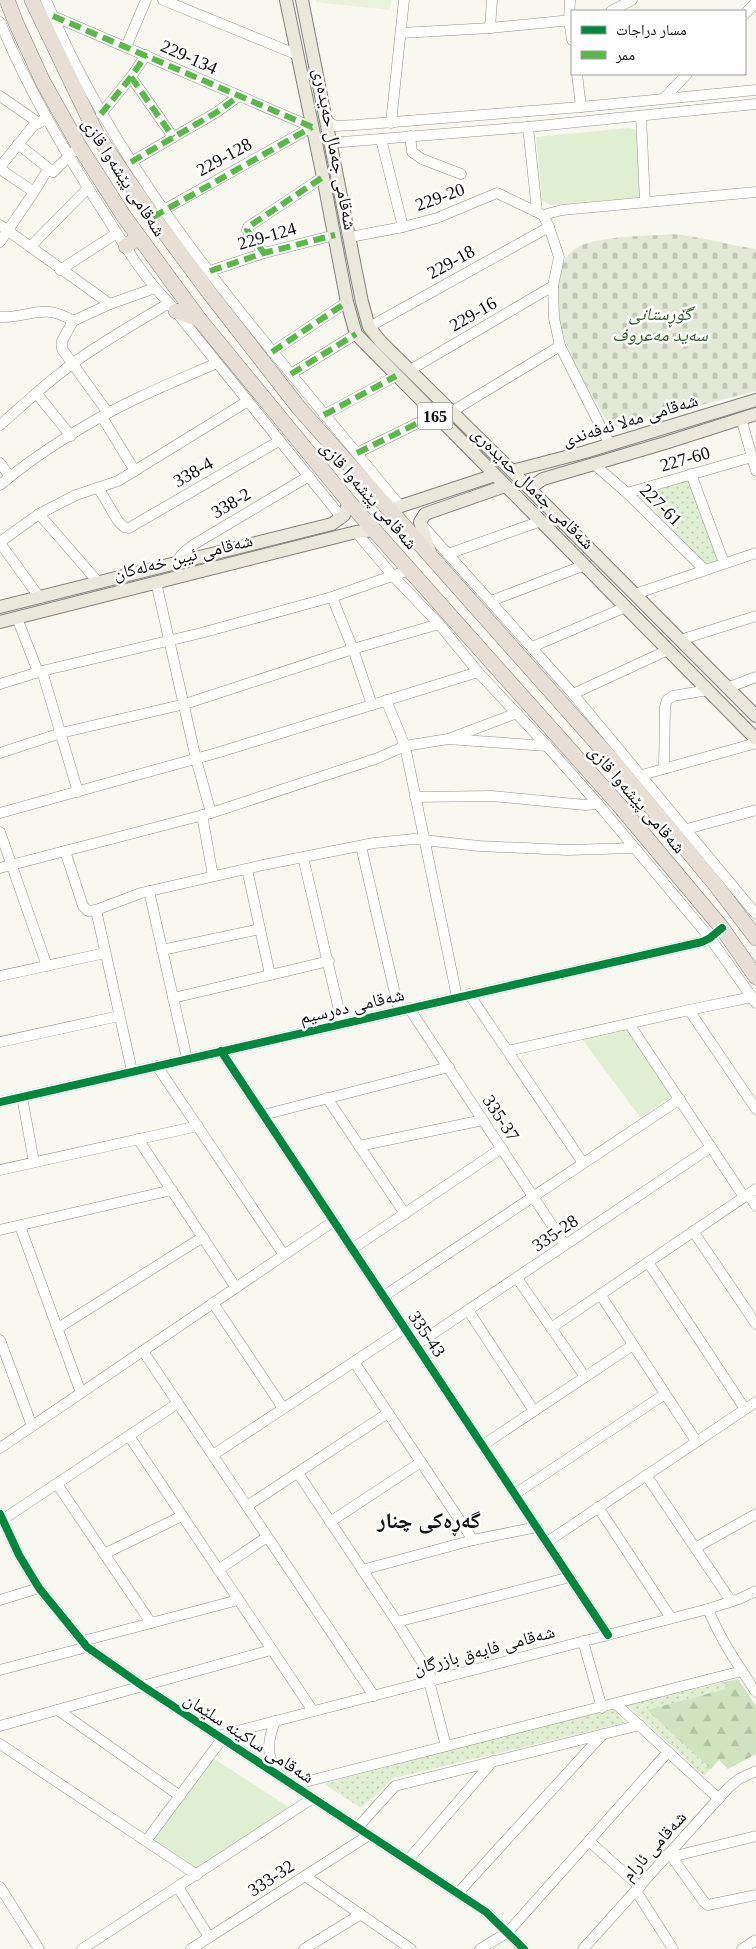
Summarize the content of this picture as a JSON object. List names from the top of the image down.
{
  "streets": {
    "highway": ["شەقامی پێشەوا قازی"],
    "main road": [
      "شەقامی جەمال حەیدەری",
      "165",
      "شەقامی مەلا ئەفەندی",
      "شەقامی ئیبن خەلەکان"
    ],
    "street": [
      "229-134",
      "229-128",
      "229-20",
      "229-124",
      "229-18",
      "229-16",
      "227-60",
      "338-4",
      "338-2",
      "227-61",
      "شەقامی دەرسیم",
      "335-37",
      "335-28",
      "335-43",
      "شەقامی فایەق بازرگان",
      "شەقامی ساکینە سلێمان",
      "شەقامی ئارام",
      "333-32"
    ]
  },
  "crossings": [
    ["229-134", "شەقامی جەمال حەیدەری"],
    ["229-134", "229-128"],
    ["شەقامی جەمال حەیدەری", "229-128"],
    ["شەقامی جەمال حەیدەری", "229-20"],
    ["شەقامی جەمال حەیدەری", "229-124"],
    ["شەقامی جەمال حەیدەری", "229-18"],
    ["شەقامی جەمال حەیدەری", "229-16"],
    ["شەقامی جەمال حەیدەری", "شەقامی مەلا ئەفەندی"],
    ["229-128", "شەقامی پێشەوا قازی"],
    ["شەقامی پێشەوا قازی", "شەقامی ئیبن خەلەکان"],
    ["شەقامی پێشەوا قازی", "شەقامی دەرسیم"],
    ["شەقامی مەلا ئەفەندی", "227-61"],
    ["227-60", "227-61"],
    ["338-2", "شەقامی ئیبن خەلەکان"],
    ["شەقامی دەرسیم", "335-37"],
    ["شەقامی دەرسیم", "335-43"],
    ["335-37", "335-28"],
    ["335-28", "335-43"],
    ["335-43", "شەقامی فایەق بازرگان"],
    ["شەقامی فایەق بازرگان", "شەقامی ساکینە سلێمان"],
    ["شەقامی ساکینە سلێمان", "333-32"]
  ],
  "districts": ["گەڕەکی چنار"],
  "parks": ["گۆڕستانی سەید مەعروف"],
  "legend": ["مسار دراجات", "ممر"]
}
